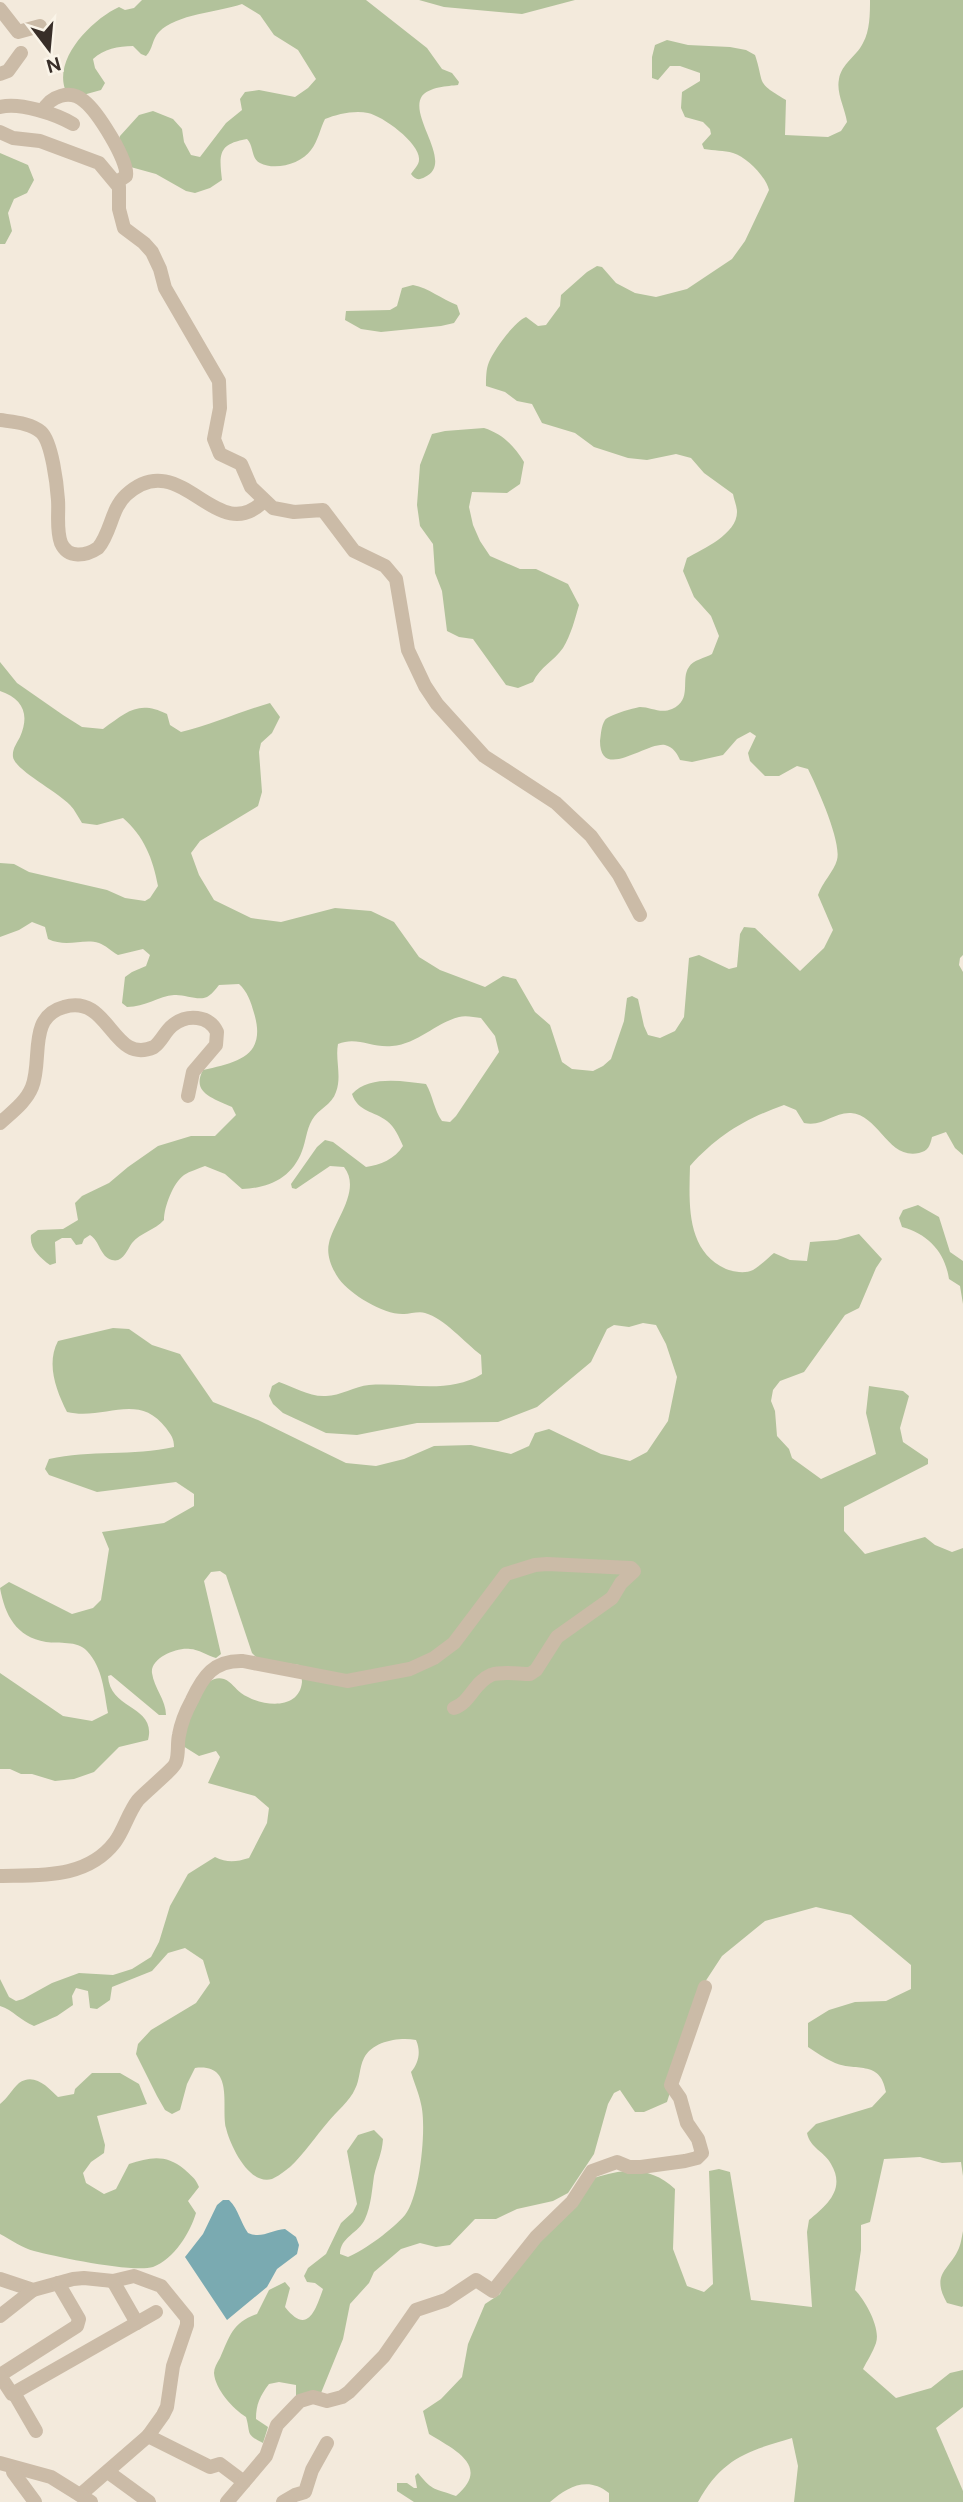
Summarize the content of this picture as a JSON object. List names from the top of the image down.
{
  "north": "bottom"
}
